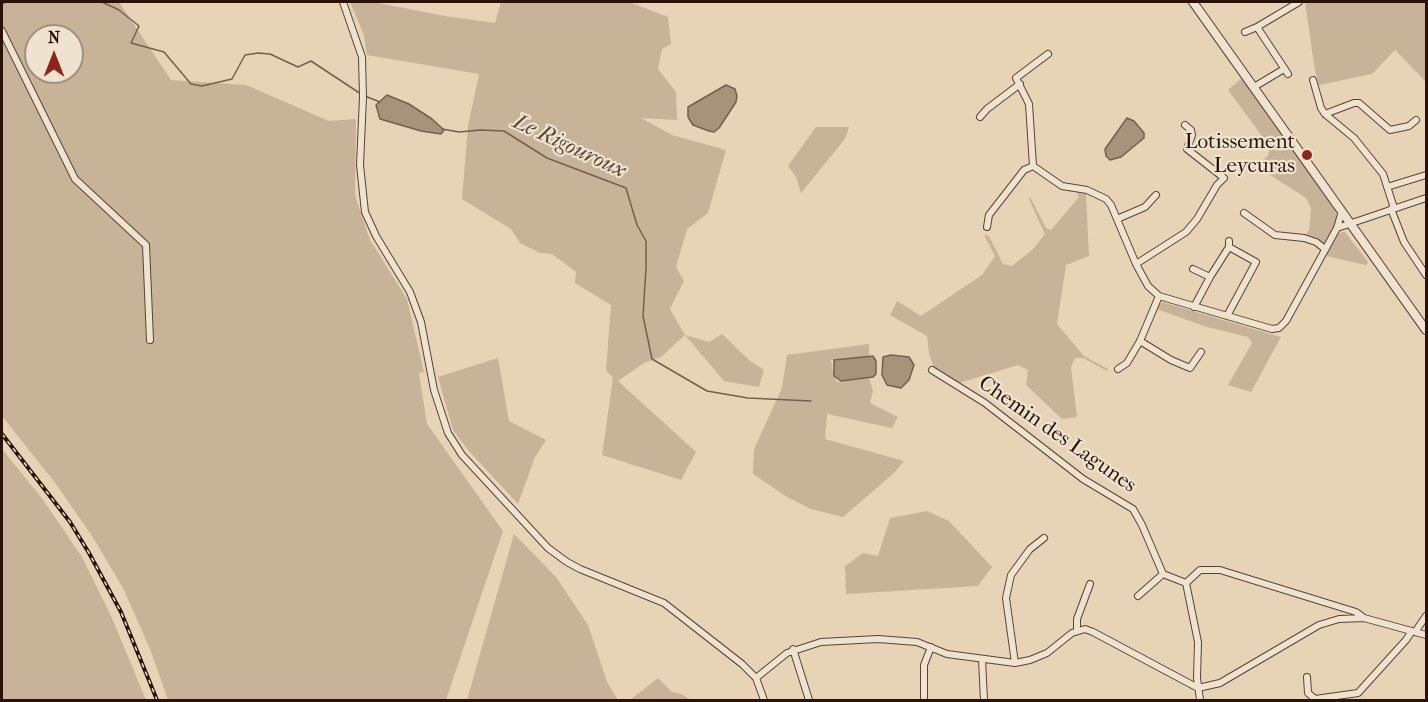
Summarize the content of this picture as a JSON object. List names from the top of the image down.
{
  "streets": {
    "street": ["Chemin des Lagunes"]
  },
  "water": ["Le Rigouroux"],
  "places": ["Lotissement Leycuras"],
  "north": "top"
}
